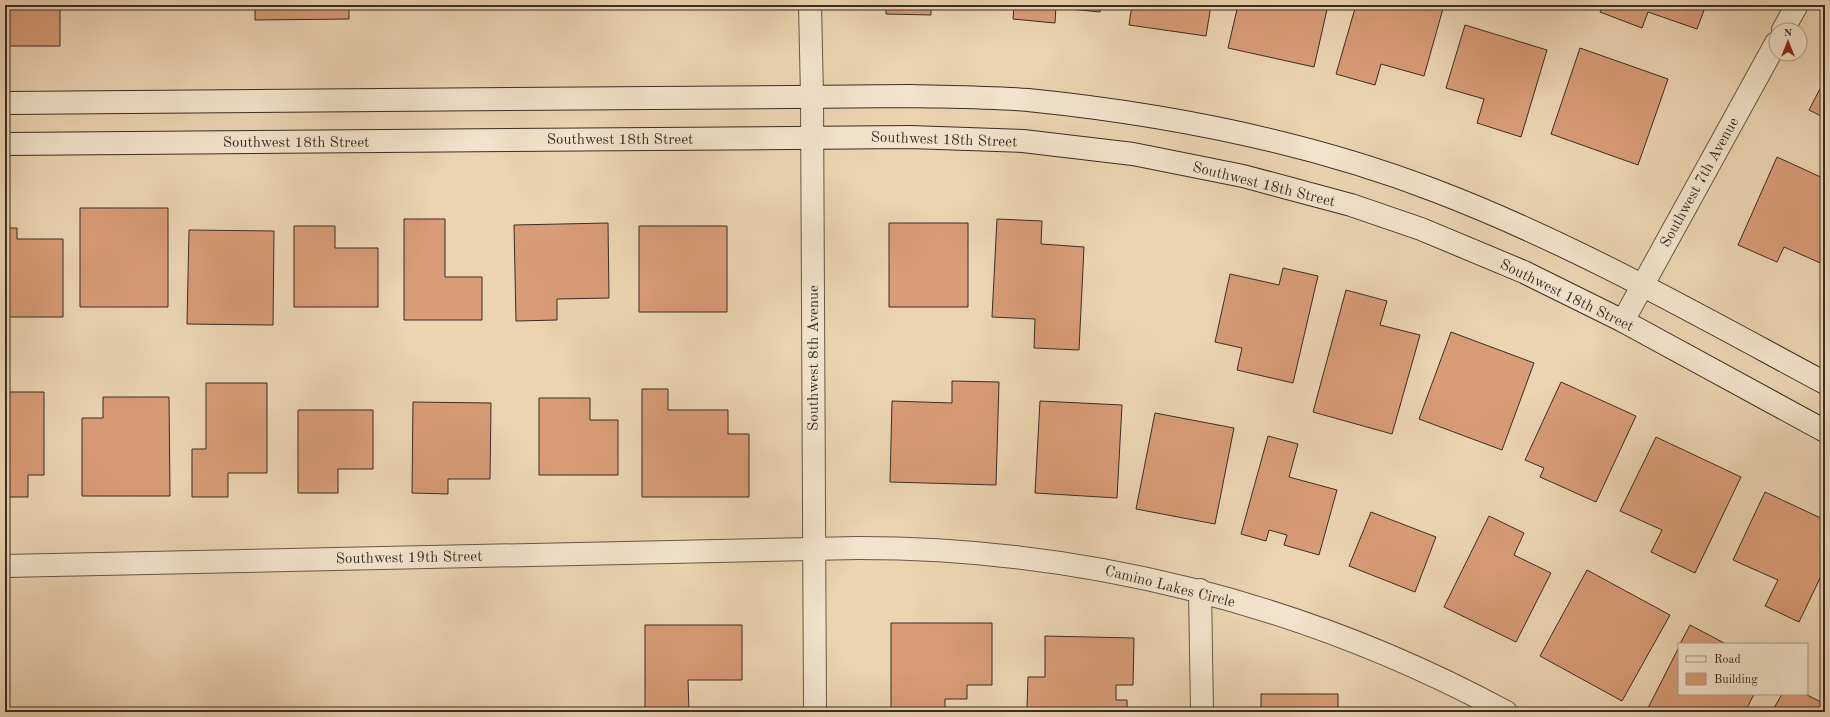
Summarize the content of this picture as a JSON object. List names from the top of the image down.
{
  "streets": {
    "main road": [
      "Southwest 18th Street",
      "Southwest 7th Avenue",
      "Southwest 8th Avenue",
      "Southwest 19th Street",
      "Camino Lakes Circle"
    ]
  },
  "crossings": [
    ["Southwest 18th Street", "Southwest 7th Avenue"],
    ["Southwest 18th Street", "Southwest 8th Avenue"],
    ["Southwest 8th Avenue", "Southwest 19th Street"],
    ["Southwest 8th Avenue", "Camino Lakes Circle"],
    ["Southwest 19th Street", "Camino Lakes Circle"]
  ],
  "legend": ["Road", "Building"],
  "north": "top"
}
